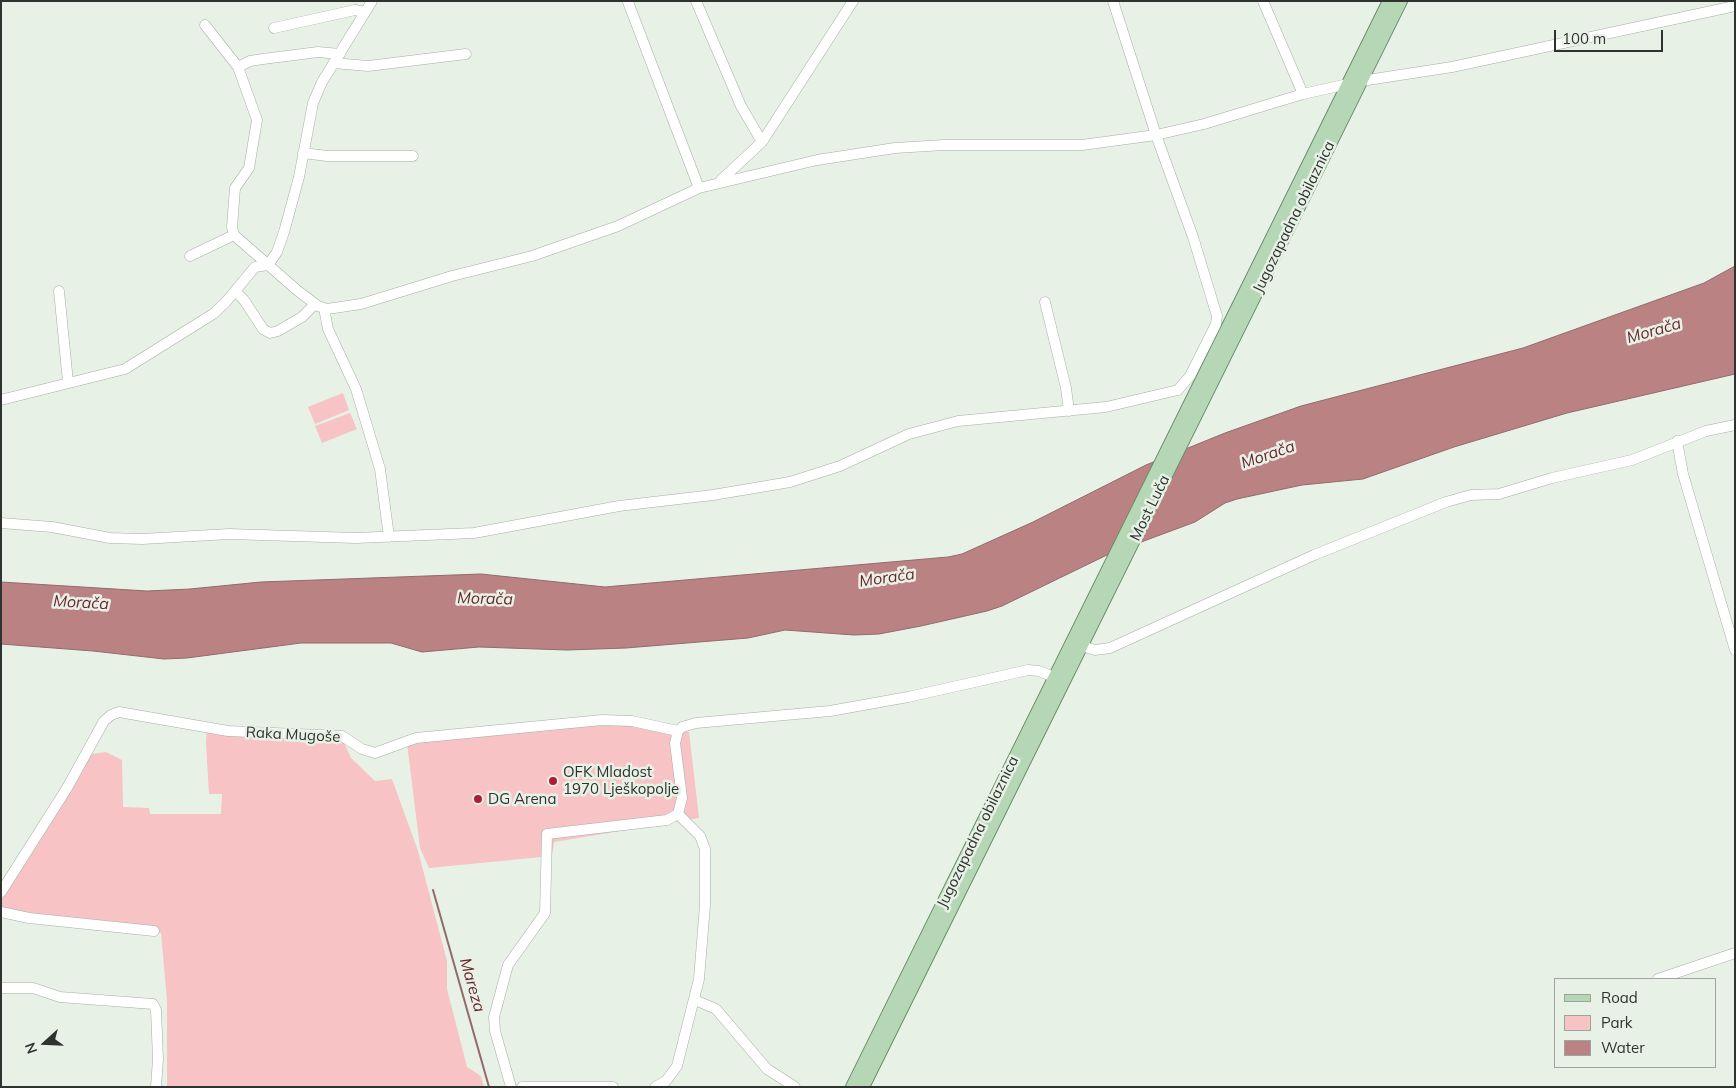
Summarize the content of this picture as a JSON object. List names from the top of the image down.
{
  "streets": {
    "main road": ["Jugozapadna obilaznica", "Most Luča"],
    "street": ["Raka Mugoše"]
  },
  "crossings": [
    ["Jugozapadna obilaznica", "Most Luča"]
  ],
  "water": ["Morača", "Mareza"],
  "places": ["OFK Mladost 1970 Lješkopolje", "DG Arena"],
  "legend": ["Road", "Park", "Water"],
  "scale_bar": "100 m",
  "north": "left"
}
